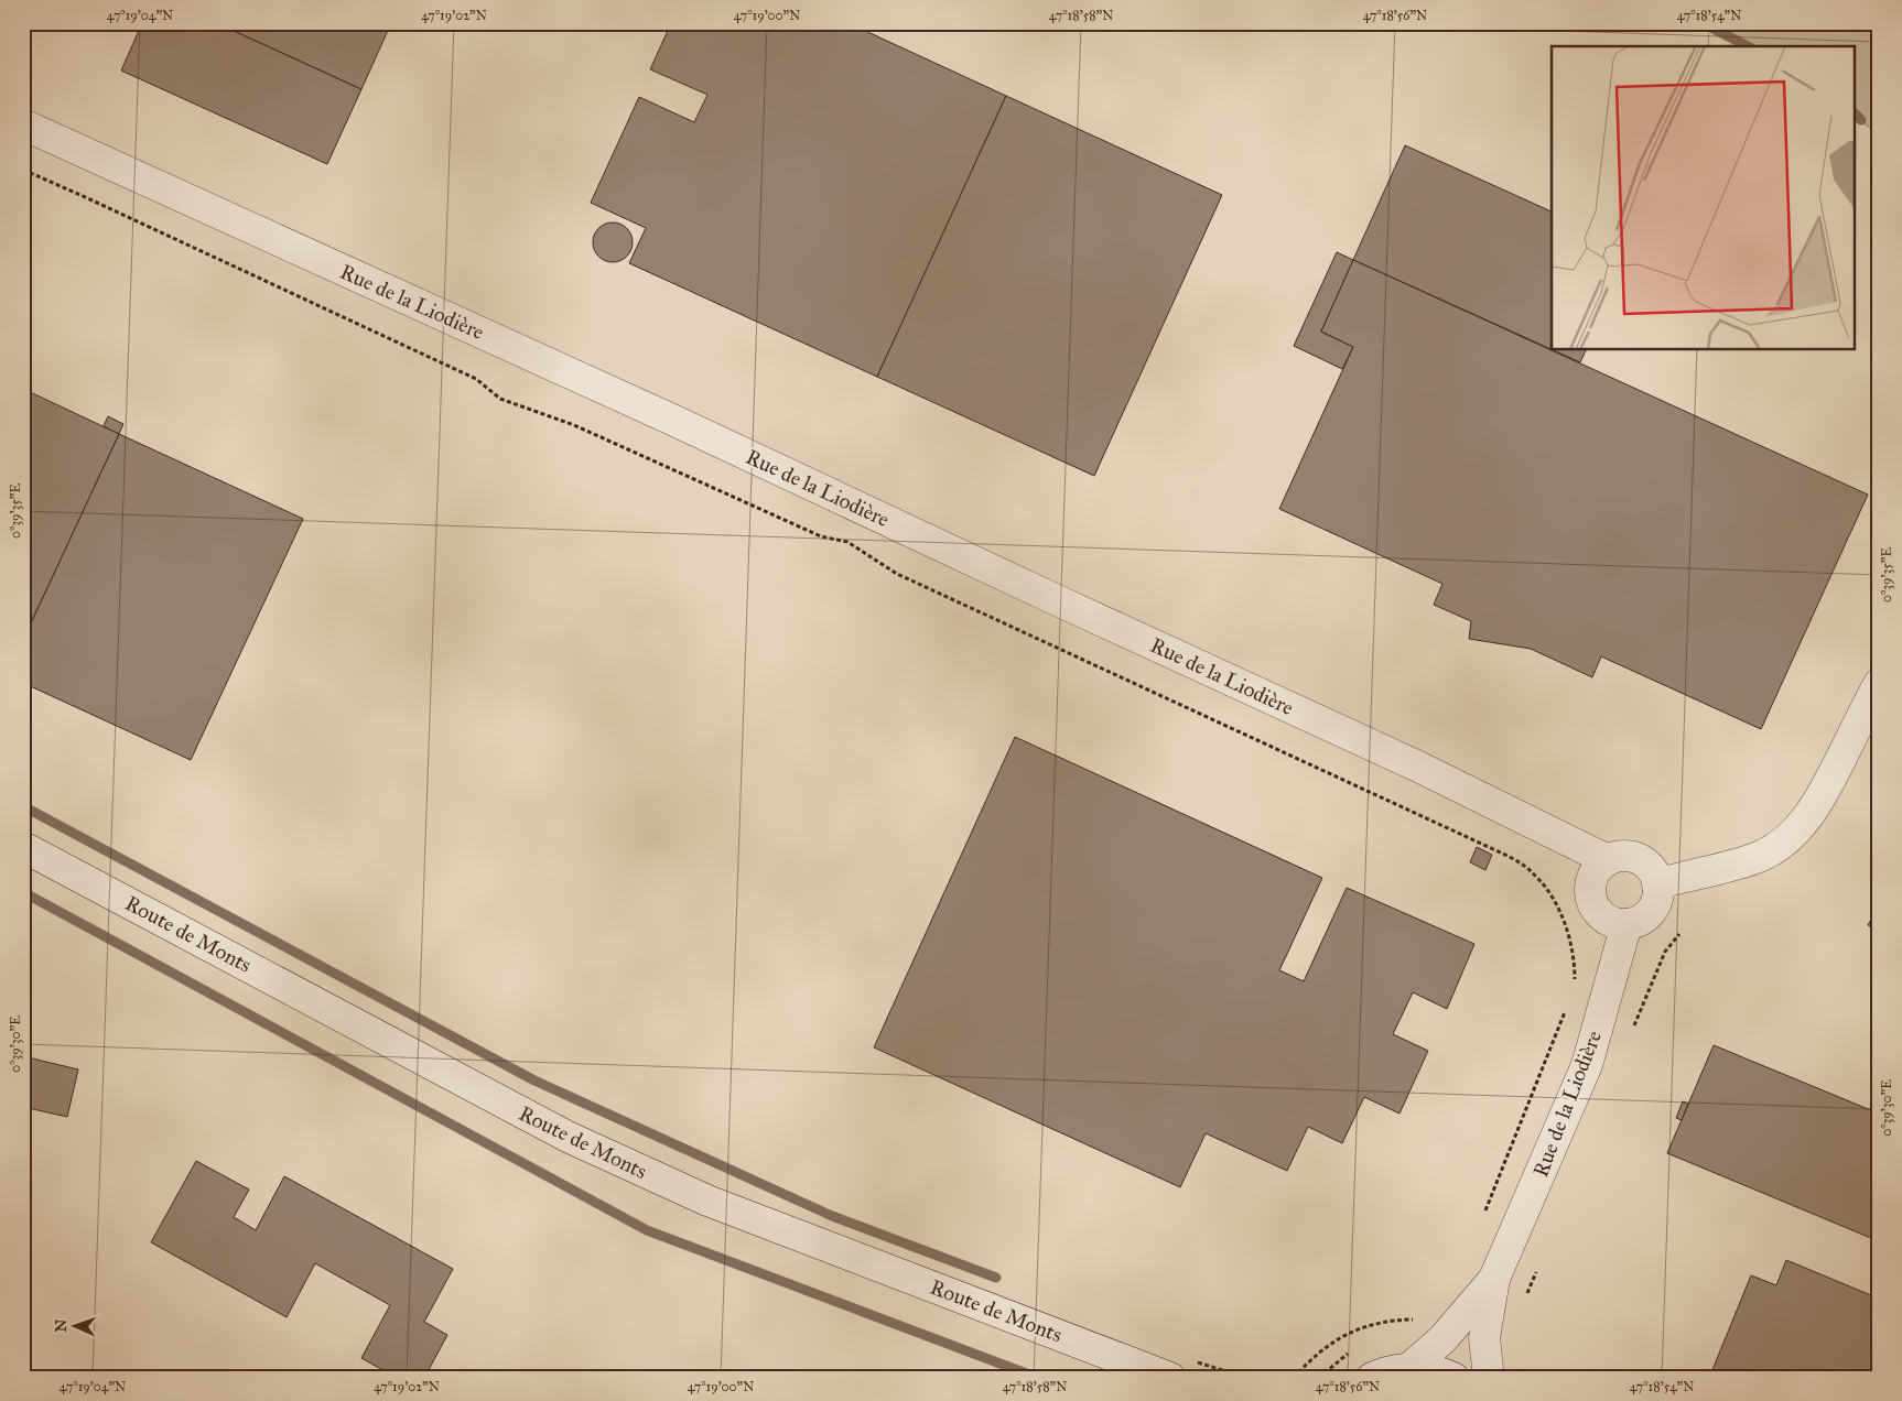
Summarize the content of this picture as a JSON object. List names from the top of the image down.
{
  "streets": {
    "street": ["Rue de la Liodière", "Route de Monts"]
  },
  "north": "left",
  "coordinates": [
    "47°19'04\"N",
    "47°19'02\"N",
    "47°19'00\"N",
    "47°18'58\"N",
    "47°18'56\"N",
    "47°18'54\"N",
    "0°39'35\"E",
    "0°39'30\"E"
  ]
}
